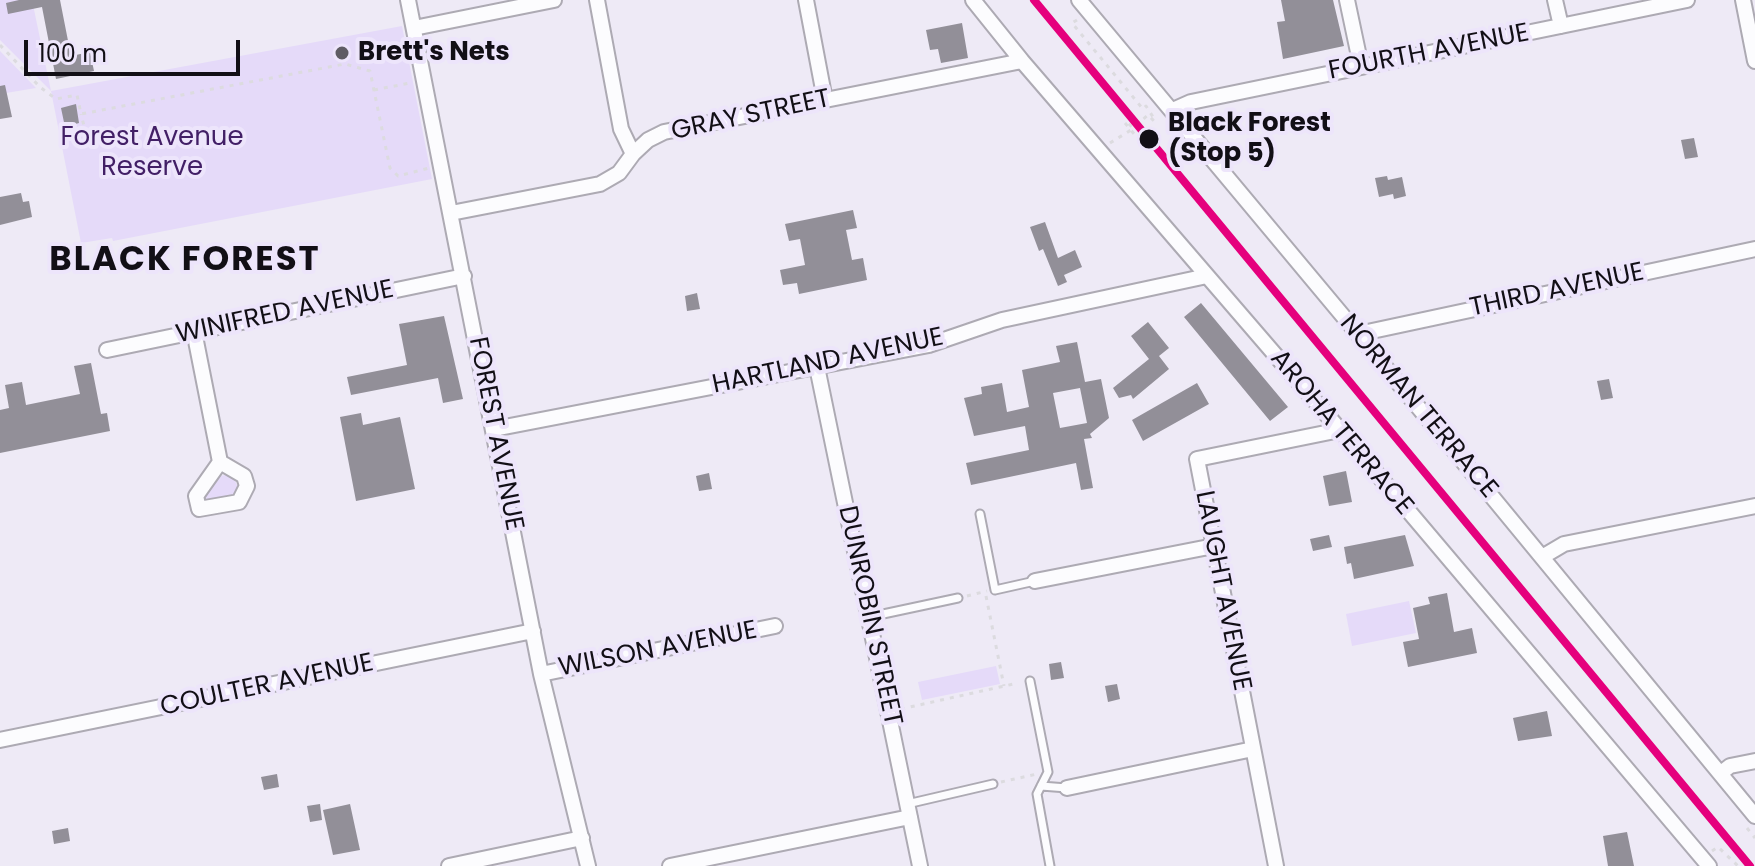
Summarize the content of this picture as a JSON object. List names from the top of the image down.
{
  "streets": {
    "street": [
      "FOURTH AVENUE",
      "GRAY STREET",
      "THIRD AVENUE",
      "WINIFRED AVENUE",
      "HARTLAND AVENUE",
      "NORMAN TERRACE",
      "AROHA TERRACE",
      "FOREST AVENUE",
      "LAUGHT AVENUE",
      "DUNROBIN STREET",
      "WILSON AVENUE",
      "COULTER AVENUE"
    ]
  },
  "crossings": [
    ["FOURTH AVENUE", "NORMAN TERRACE"],
    ["GRAY STREET", "AROHA TERRACE"],
    ["GRAY STREET", "FOREST AVENUE"],
    ["THIRD AVENUE", "NORMAN TERRACE"],
    ["WINIFRED AVENUE", "FOREST AVENUE"],
    ["HARTLAND AVENUE", "AROHA TERRACE"],
    ["HARTLAND AVENUE", "FOREST AVENUE"],
    ["HARTLAND AVENUE", "DUNROBIN STREET"],
    ["AROHA TERRACE", "LAUGHT AVENUE"],
    ["FOREST AVENUE", "WILSON AVENUE"],
    ["FOREST AVENUE", "COULTER AVENUE"]
  ],
  "districts": ["BLACK FOREST"],
  "parks": ["Forest Avenue Reserve"],
  "places": ["Brett's Nets", "Black Forest (Stop 5)"],
  "scale_bar": "100 m"
}
